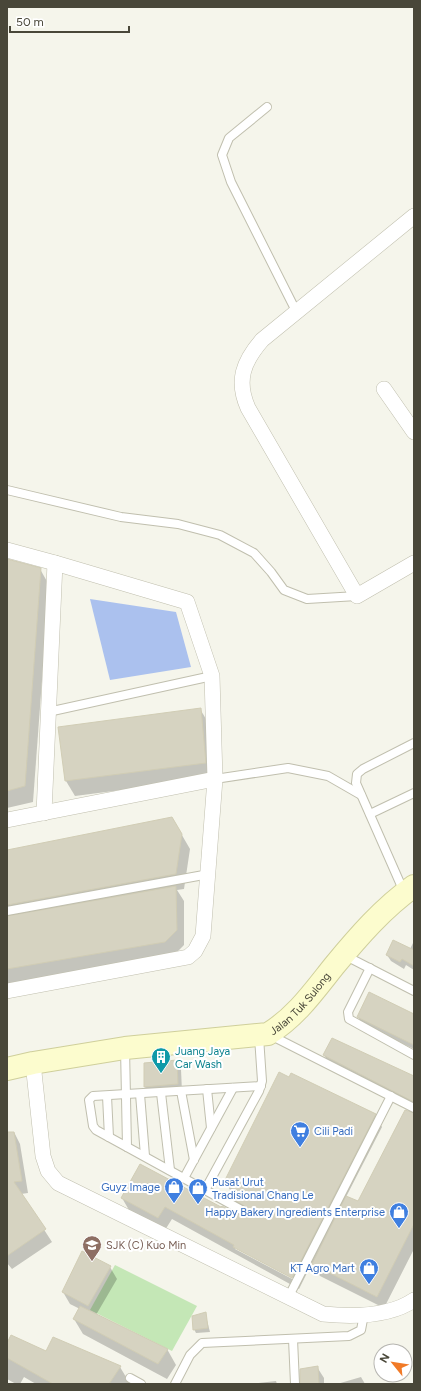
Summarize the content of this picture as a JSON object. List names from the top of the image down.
{
  "streets": {
    "street": ["Jalan Tuk Sulong"]
  },
  "places": {
    "building": ["Juang Jaya Car Wash"],
    "supermarket": ["Cili Padi"],
    "shop": [
      "Guyz Image",
      "Pusat Urut Tradisional Chang Le",
      "Happy Bakery Ingredients Enterprise",
      "KT Agro Mart"
    ],
    "school or university": ["SJK (C) Kuo Min"]
  },
  "scale_bar": "50 m",
  "north": "top left"
}
